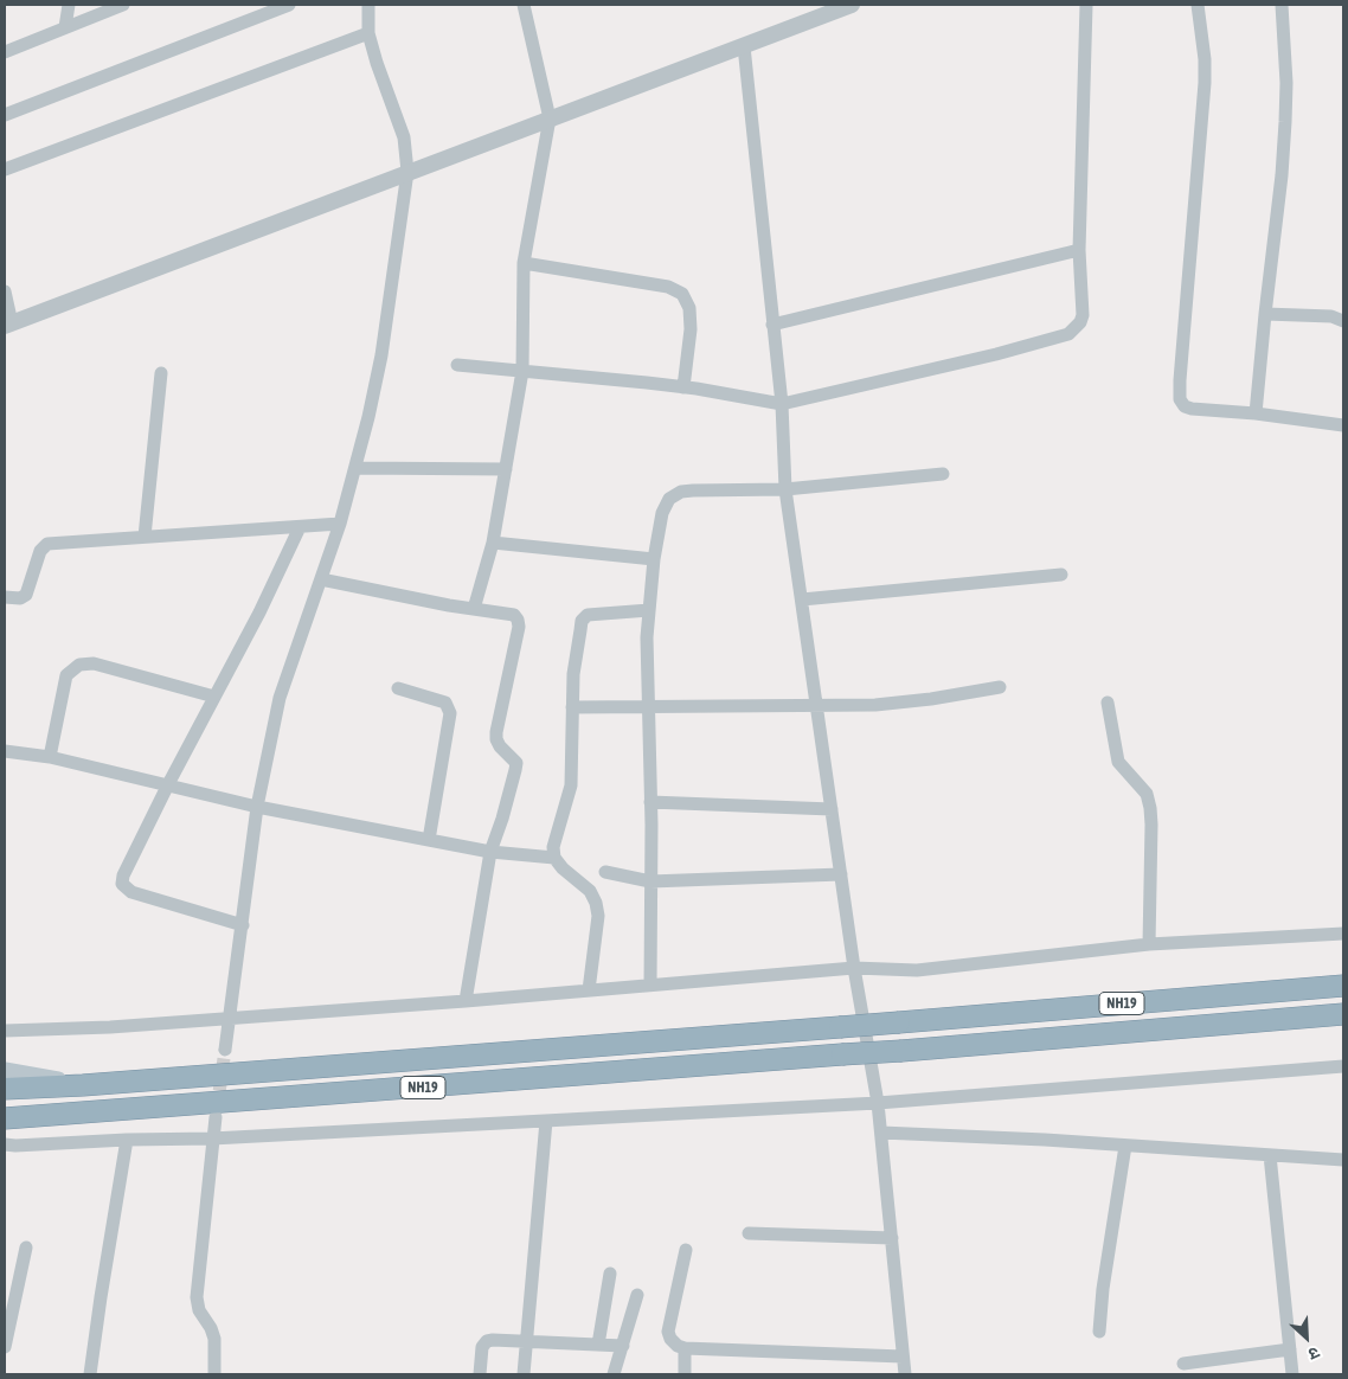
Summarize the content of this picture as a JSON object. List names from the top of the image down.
{
  "streets": {
    "highway": ["NH19"]
  },
  "north": "bottom right"
}
